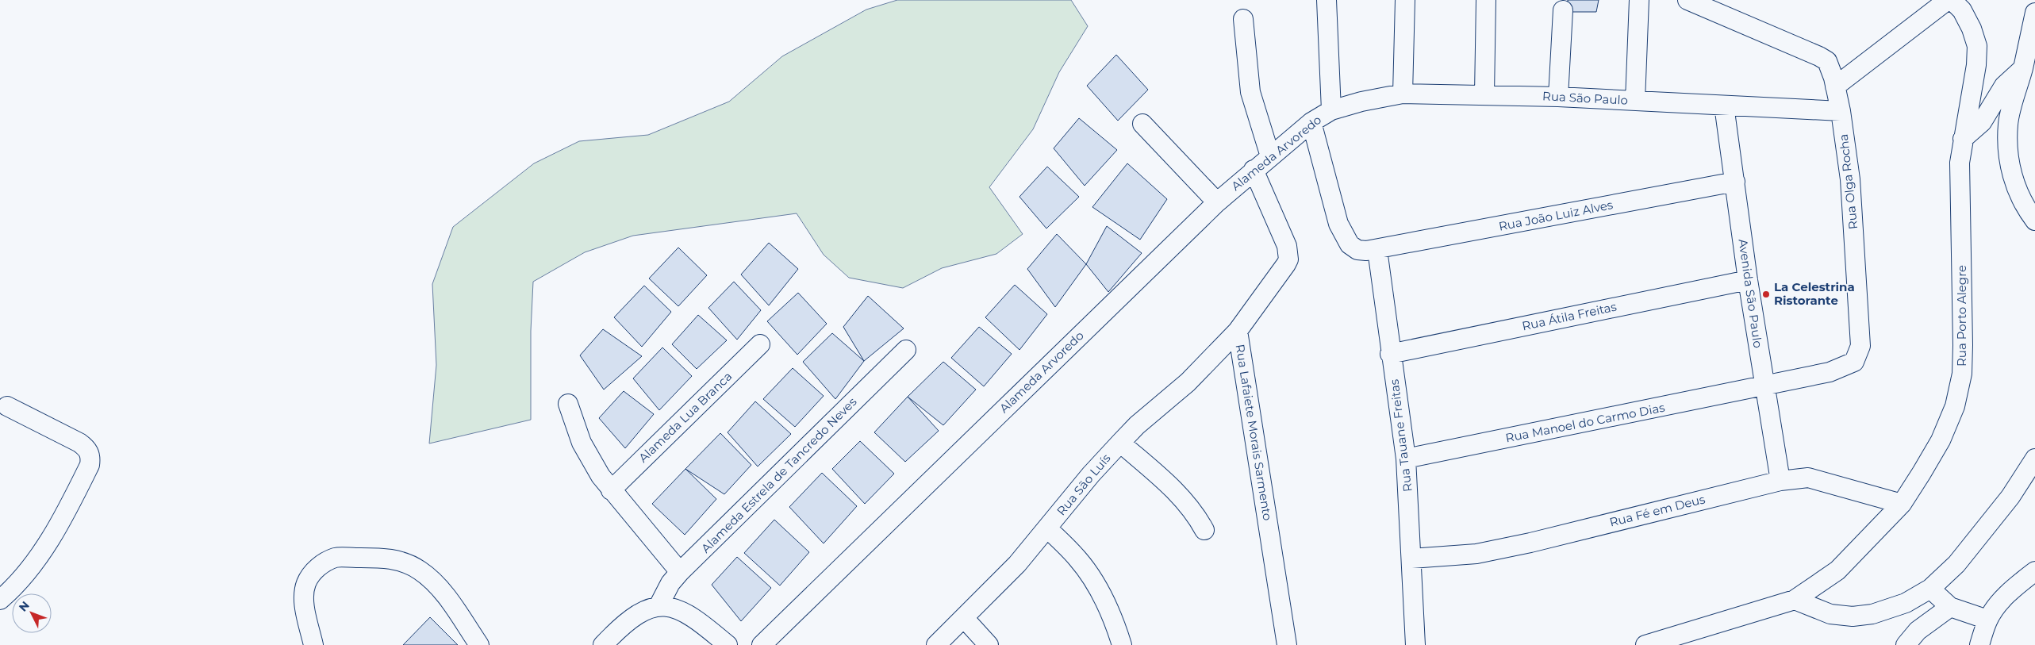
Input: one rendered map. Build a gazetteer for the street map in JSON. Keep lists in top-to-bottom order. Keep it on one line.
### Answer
{"streets":{"street":["Rua São Paulo","Alameda Arvoredo","Rua Olga Rocha","Rua João Luiz Alves","Avenida São Paulo","Rua Porto Alegre","Rua Átila Freitas","Alameda Lua Branca","Rua Manoel do Carmo Dias","Rua Lafaiete Morais Sarmento","Rua Tauane Freitas","Alameda Estrela de Tancredo Neves","Rua São Luís","Rua Fé em Deus"]},"crossings":[["Rua São Paulo","Alameda Arvoredo"],["Rua São Paulo","Rua Olga Rocha"],["Rua São Paulo","Avenida São Paulo"],["Alameda Arvoredo","Rua João Luiz Alves"],["Alameda Arvoredo","Rua Lafaiete Morais Sarmento"],["Rua Olga Rocha","Avenida São Paulo"],["Rua Olga Rocha","Rua Manoel do Carmo Dias"],["Rua João Luiz Alves","Avenida São Paulo"],["Rua João Luiz Alves","Rua Tauane Freitas"],["Avenida São Paulo","Rua Átila Freitas"],["Avenida São Paulo","Rua Manoel do Carmo Dias"],["Avenida São Paulo","Rua Fé em Deus"],["Rua Porto Alegre","Rua Fé em Deus"],["Rua Átila Freitas","Rua Tauane Freitas"],["Rua Manoel do Carmo Dias","Rua Tauane Freitas"],["Rua Lafaiete Morais Sarmento","Rua São Luís"],["Rua Tauane Freitas","Rua Fé em Deus"]],"places":["La Celestrina Ristorante"],"north":"top left"}
